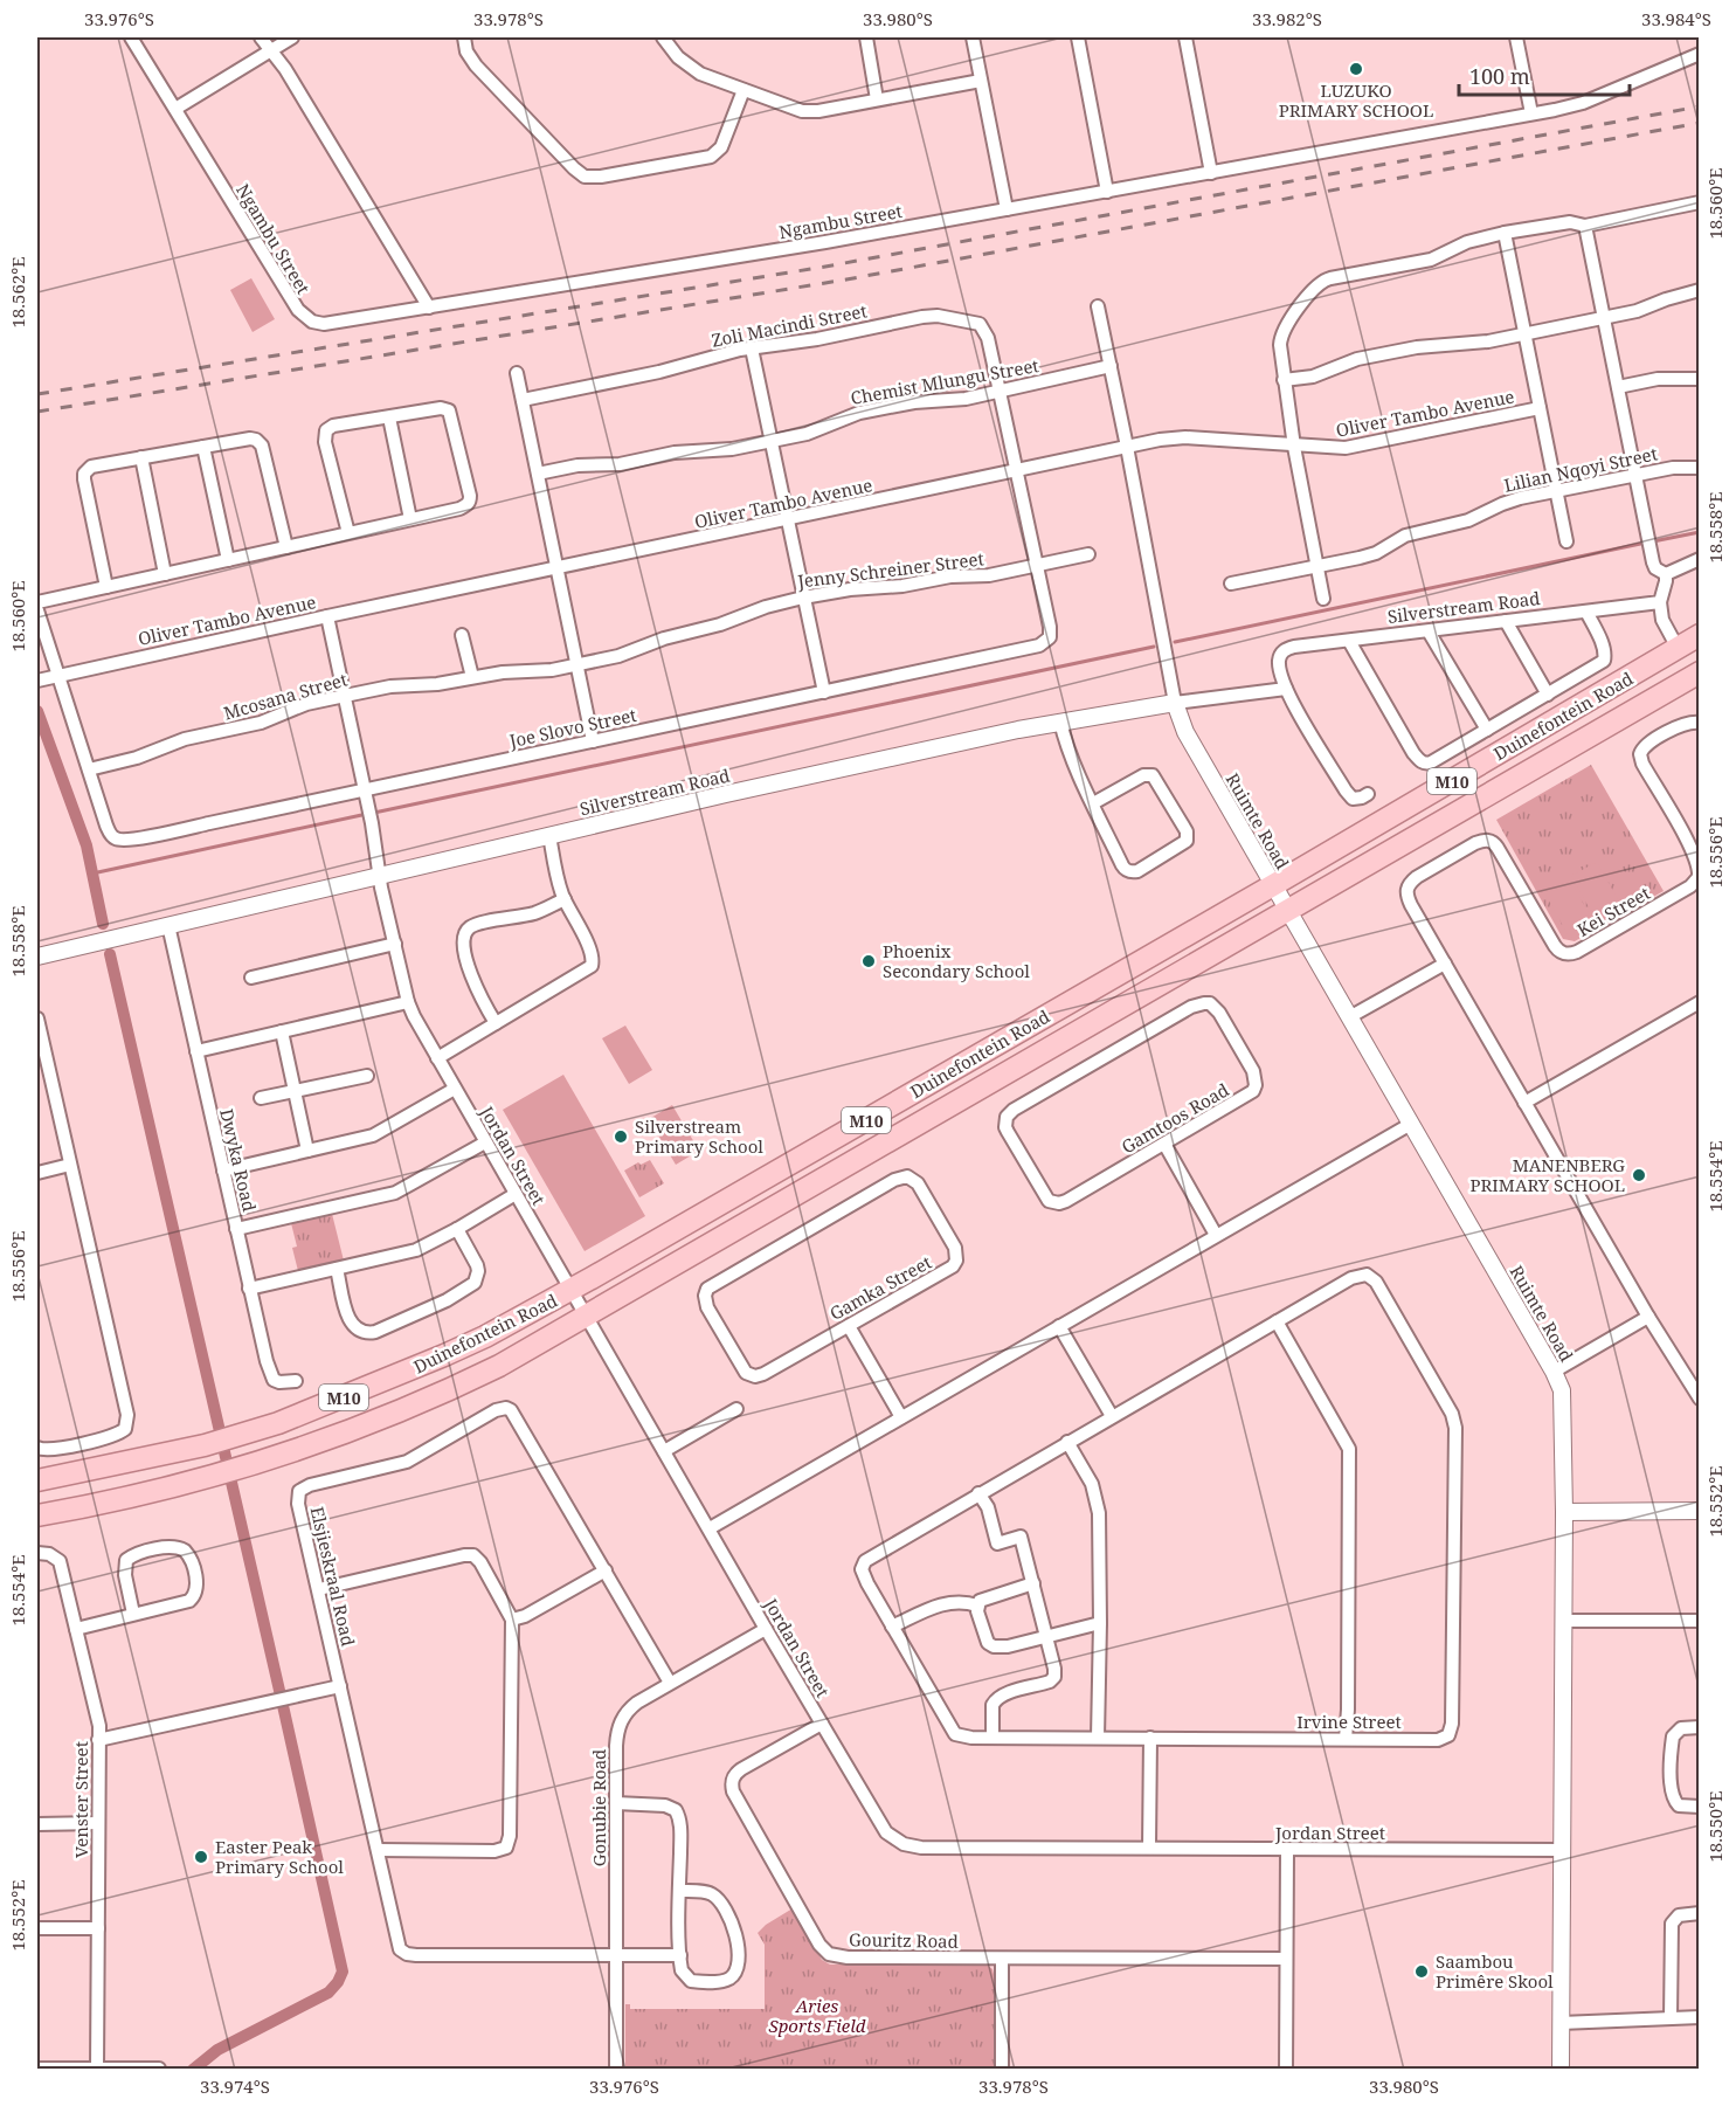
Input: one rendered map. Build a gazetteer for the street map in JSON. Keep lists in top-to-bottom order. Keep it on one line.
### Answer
{"streets":{"main road":["Duinefontein Road","M10"],"street":["Ngambu Street","Zoli Macindi Street","Chemist Mlungu Street","Oliver Tambo Avenue","Lilian Nqoyi Street","Jenny Schreiner Street","Silverstream Road","Mcosana Street","Joe Slovo Street","Ruimte Road","Kei Street","Gamtoos Road","Jordan Street","Dwyka Road","Gamka Street","Elsjieskraal Road","Irvine Street","Venster Street","Gonubie Road","Gouritz Road"]},"crossings":[["Zoli Macindi Street","Chemist Mlungu Street"],["Oliver Tambo Avenue","Jordan Street"],["Jenny Schreiner Street","Mcosana Street"],["Jenny Schreiner Street","Joe Slovo Street"],["Silverstream Road","Ruimte Road"],["Silverstream Road","Jordan Street"],["Silverstream Road","Dwyka Road"],["Mcosana Street","Joe Slovo Street"],["Mcosana Street","Jordan Street"],["Duinefontein Road","Ruimte Road"],["Duinefontein Road","Jordan Street"],["Joe Slovo Street","Jordan Street"],["Ruimte Road","Jordan Street"],["Jordan Street","Gonubie Road"],["Jordan Street","Gouritz Road"],["Elsjieskraal Road","Gonubie Road"]],"parks":["Aries Sports Field"],"places":["LUZUKO PRIMARY SCHOOL","Phoenix Secondary School","Silverstream Primary School","MANENBERG PRIMARY SCHOOL","Easter Peak Primary School","Saambou Primêre Skool"],"scale_bar":"100 m","coordinates":["33.976°S","33.978°S","33.980°S","33.982°S","33.984°S","18.560°E","18.562°E","18.558°E","18.556°E","18.554°E","18.552°E","18.550°E","33.974°S"]}
